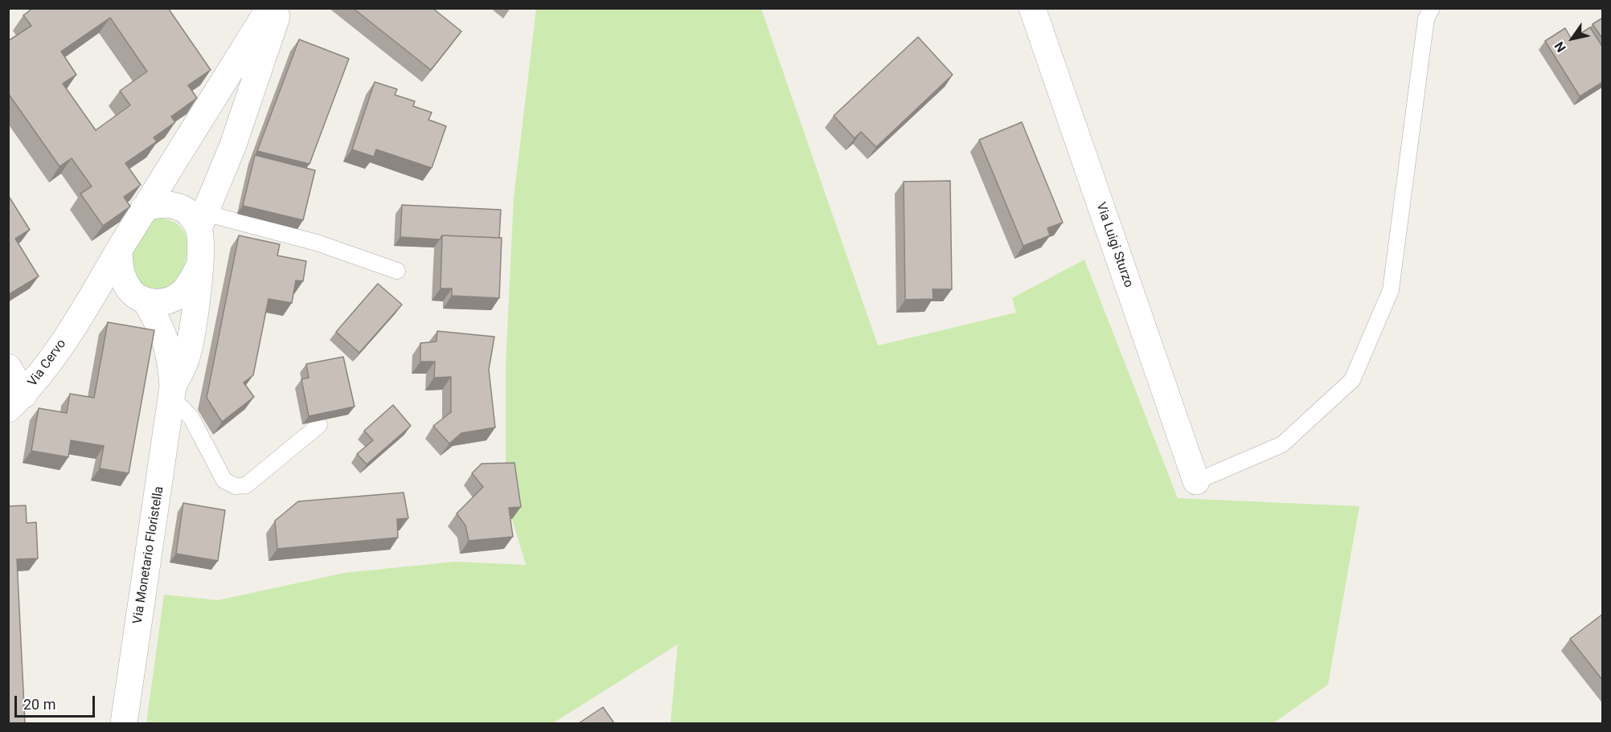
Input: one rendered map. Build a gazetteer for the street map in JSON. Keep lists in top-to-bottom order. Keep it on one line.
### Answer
{"streets":{"street":["Via Luigi Sturzo","Via Cervo","Via Monetario Floristella"]},"scale_bar":"20 m","north":"bottom left"}
